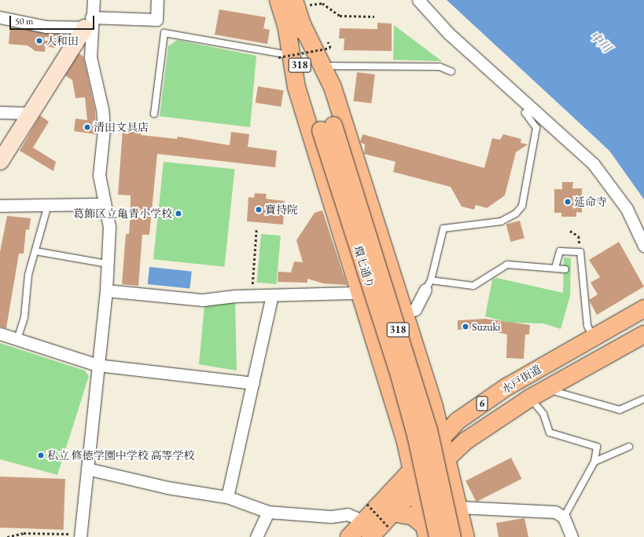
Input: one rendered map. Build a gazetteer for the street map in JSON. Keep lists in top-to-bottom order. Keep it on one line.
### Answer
{"streets":{"main road":["318","環七通り","水戸街道","6"]},"water":["中川"],"places":["大和田","清田文具店","延命寺","寶持院","葛飾区立亀青小学校","Suzuki","私立 修徳学園中学校 高等学校"],"scale_bar":"50 m"}
